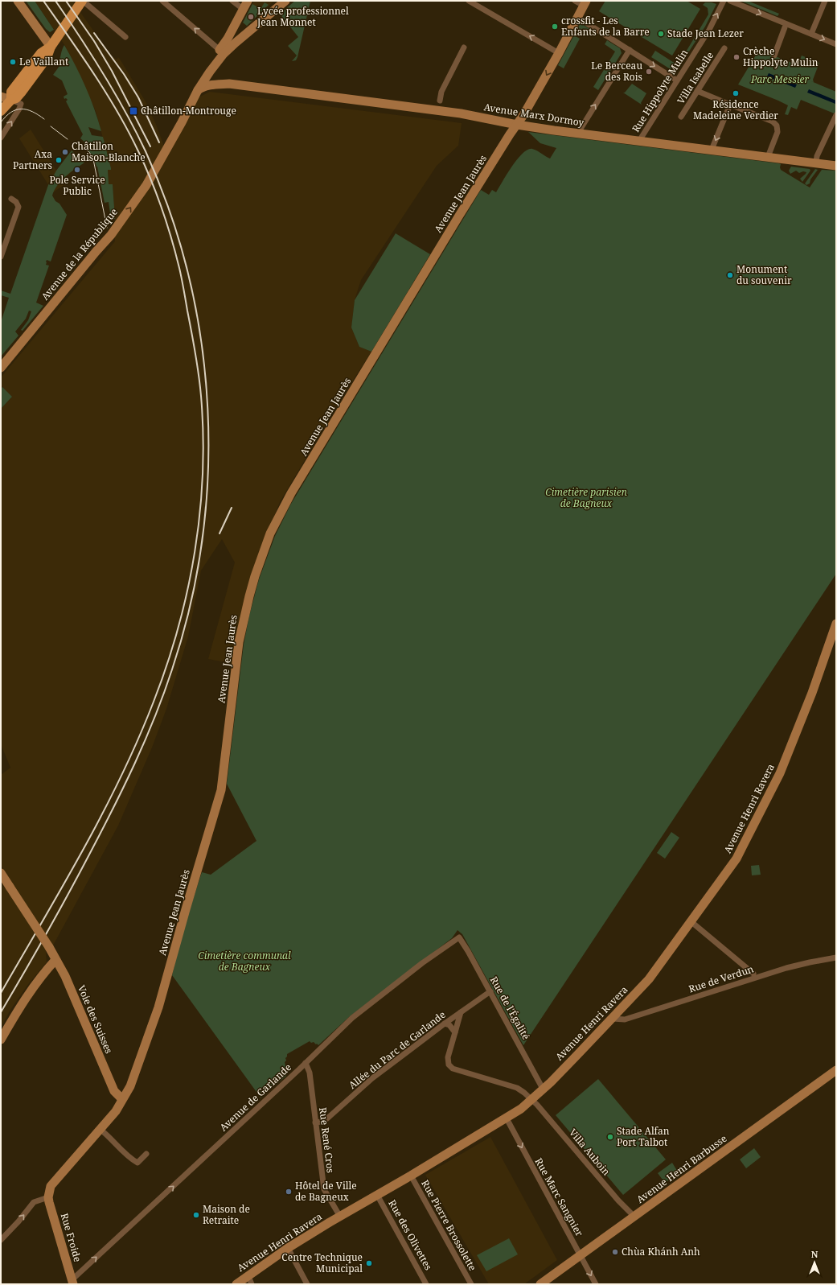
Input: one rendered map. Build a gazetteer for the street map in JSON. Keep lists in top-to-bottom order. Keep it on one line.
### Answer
{"streets":{"street":["Villa Isabelle","Rue Hippolyte Mulin","Avenue Marx Dormoy","Avenue Jean Jaurès","Avenue de la République","Avenue Henri Ravera","Rue de Verdun","Rue de l'Égalité","Voie des Suisses","Allée du Parc de Garlande","Avenue de Garlande","Rue René Cros","Villa Auboin","Avenue Henri Barbusse","Rue Marc Sangnier","Rue Pierre Brossolette","Rue des Olivettes","Rue Froide"]},"crossings":[["Rue Hippolyte Mulin","Avenue Marx Dormoy"],["Avenue Marx Dormoy","Avenue Jean Jaurès"],["Avenue Marx Dormoy","Avenue de la République"],["Avenue Jean Jaurès","Voie des Suisses"],["Avenue Jean Jaurès","Rue Froide"],["Avenue Henri Ravera","Rue de Verdun"],["Avenue Henri Ravera","Rue de l'Égalité"],["Avenue Henri Ravera","Rue René Cros"],["Avenue Henri Ravera","Villa Auboin"],["Avenue Henri Ravera","Rue Marc Sangnier"],["Avenue Henri Ravera","Rue Pierre Brossolette"],["Avenue Henri Ravera","Rue des Olivettes"],["Rue de l'Égalité","Allée du Parc de Garlande"],["Rue de l'Égalité","Avenue de Garlande"],["Allée du Parc de Garlande","Rue René Cros"],["Allée du Parc de Garlande","Villa Auboin"],["Avenue de Garlande","Rue René Cros"],["Avenue de Garlande","Rue Froide"],["Villa Auboin","Avenue Henri Barbusse"],["Avenue Henri Barbusse","Rue Marc Sangnier"]],"one_way":["Rue Hippolyte Mulin","Avenue de la République","Avenue de Garlande","Rue Marc Sangnier"],"parks":["Parc Messier","Cimetière parisien de Bagneux","Cimetière communal de Bagneux"],"places":{"other":["Lycée professionnel Jean Monnet","crossfit - Les Enfants de la Barre","Stade Jean Lezer","Crèche Hippolyte Mulin","Le Vaillant","Le Berceau des Rois","Résidence Madeleine Verdier","Châtillon Maison-Blanche","Axa Partners","Pole Service Public","Monument du souvenir","Stade Alfan Port Talbot","Hôtel de Ville de Bagneux","Maison de Retraite","Chùa Khánh Anh","Centre Technique Municipal"],"transit":["Châtillon-Montrouge"]},"north":"top"}
